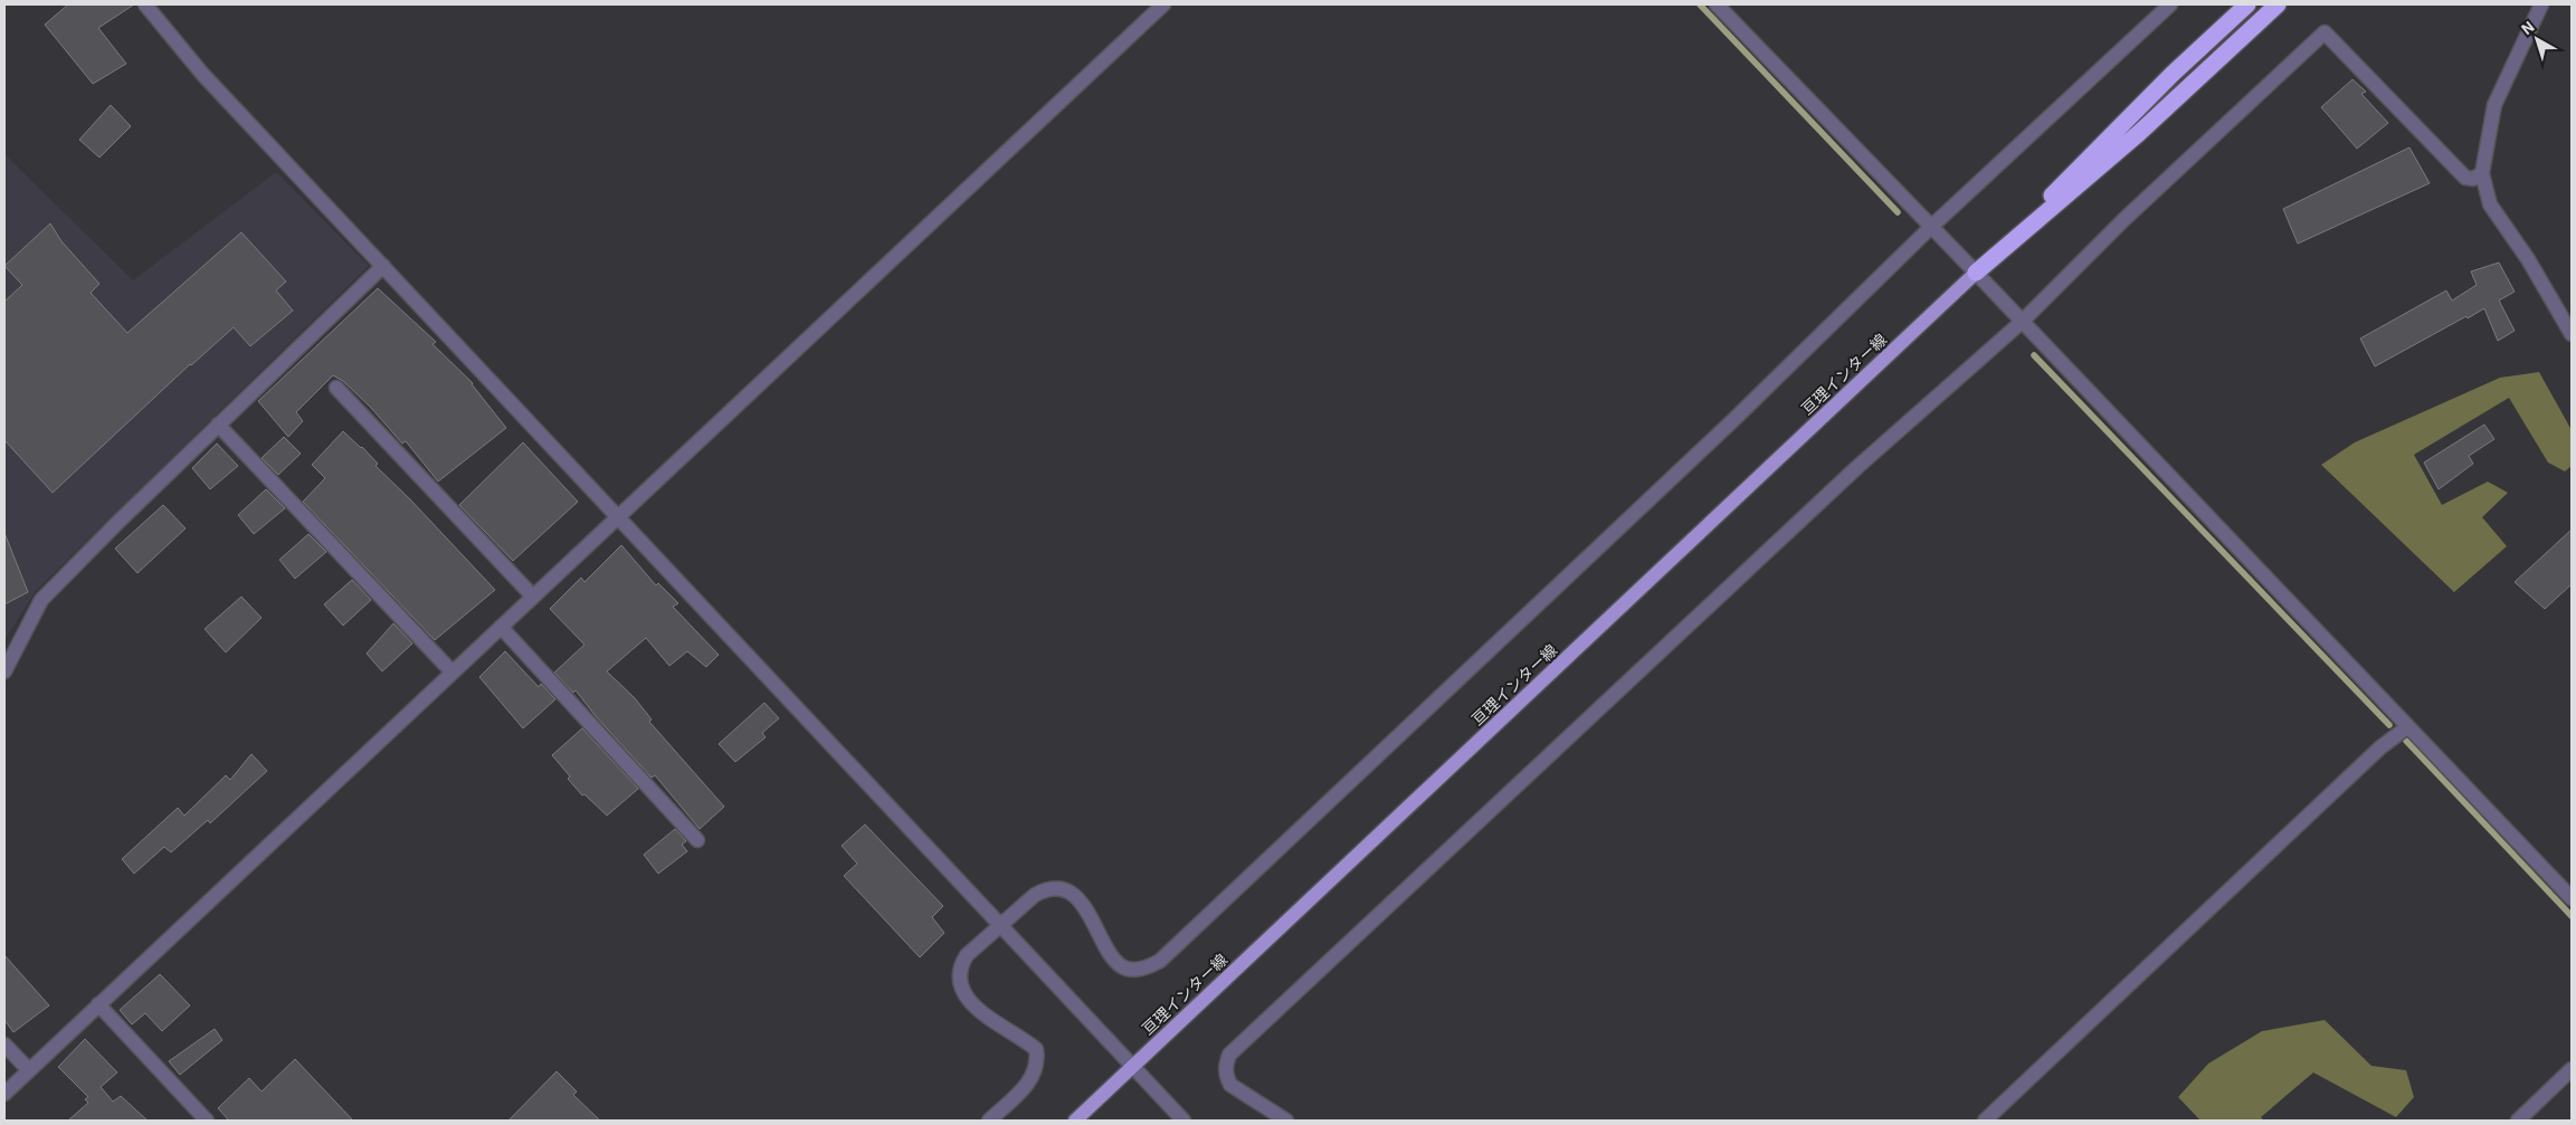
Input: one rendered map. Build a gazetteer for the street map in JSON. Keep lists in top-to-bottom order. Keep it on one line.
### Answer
{"streets":{"main road":["亘理インター線"]},"north":"top left"}
